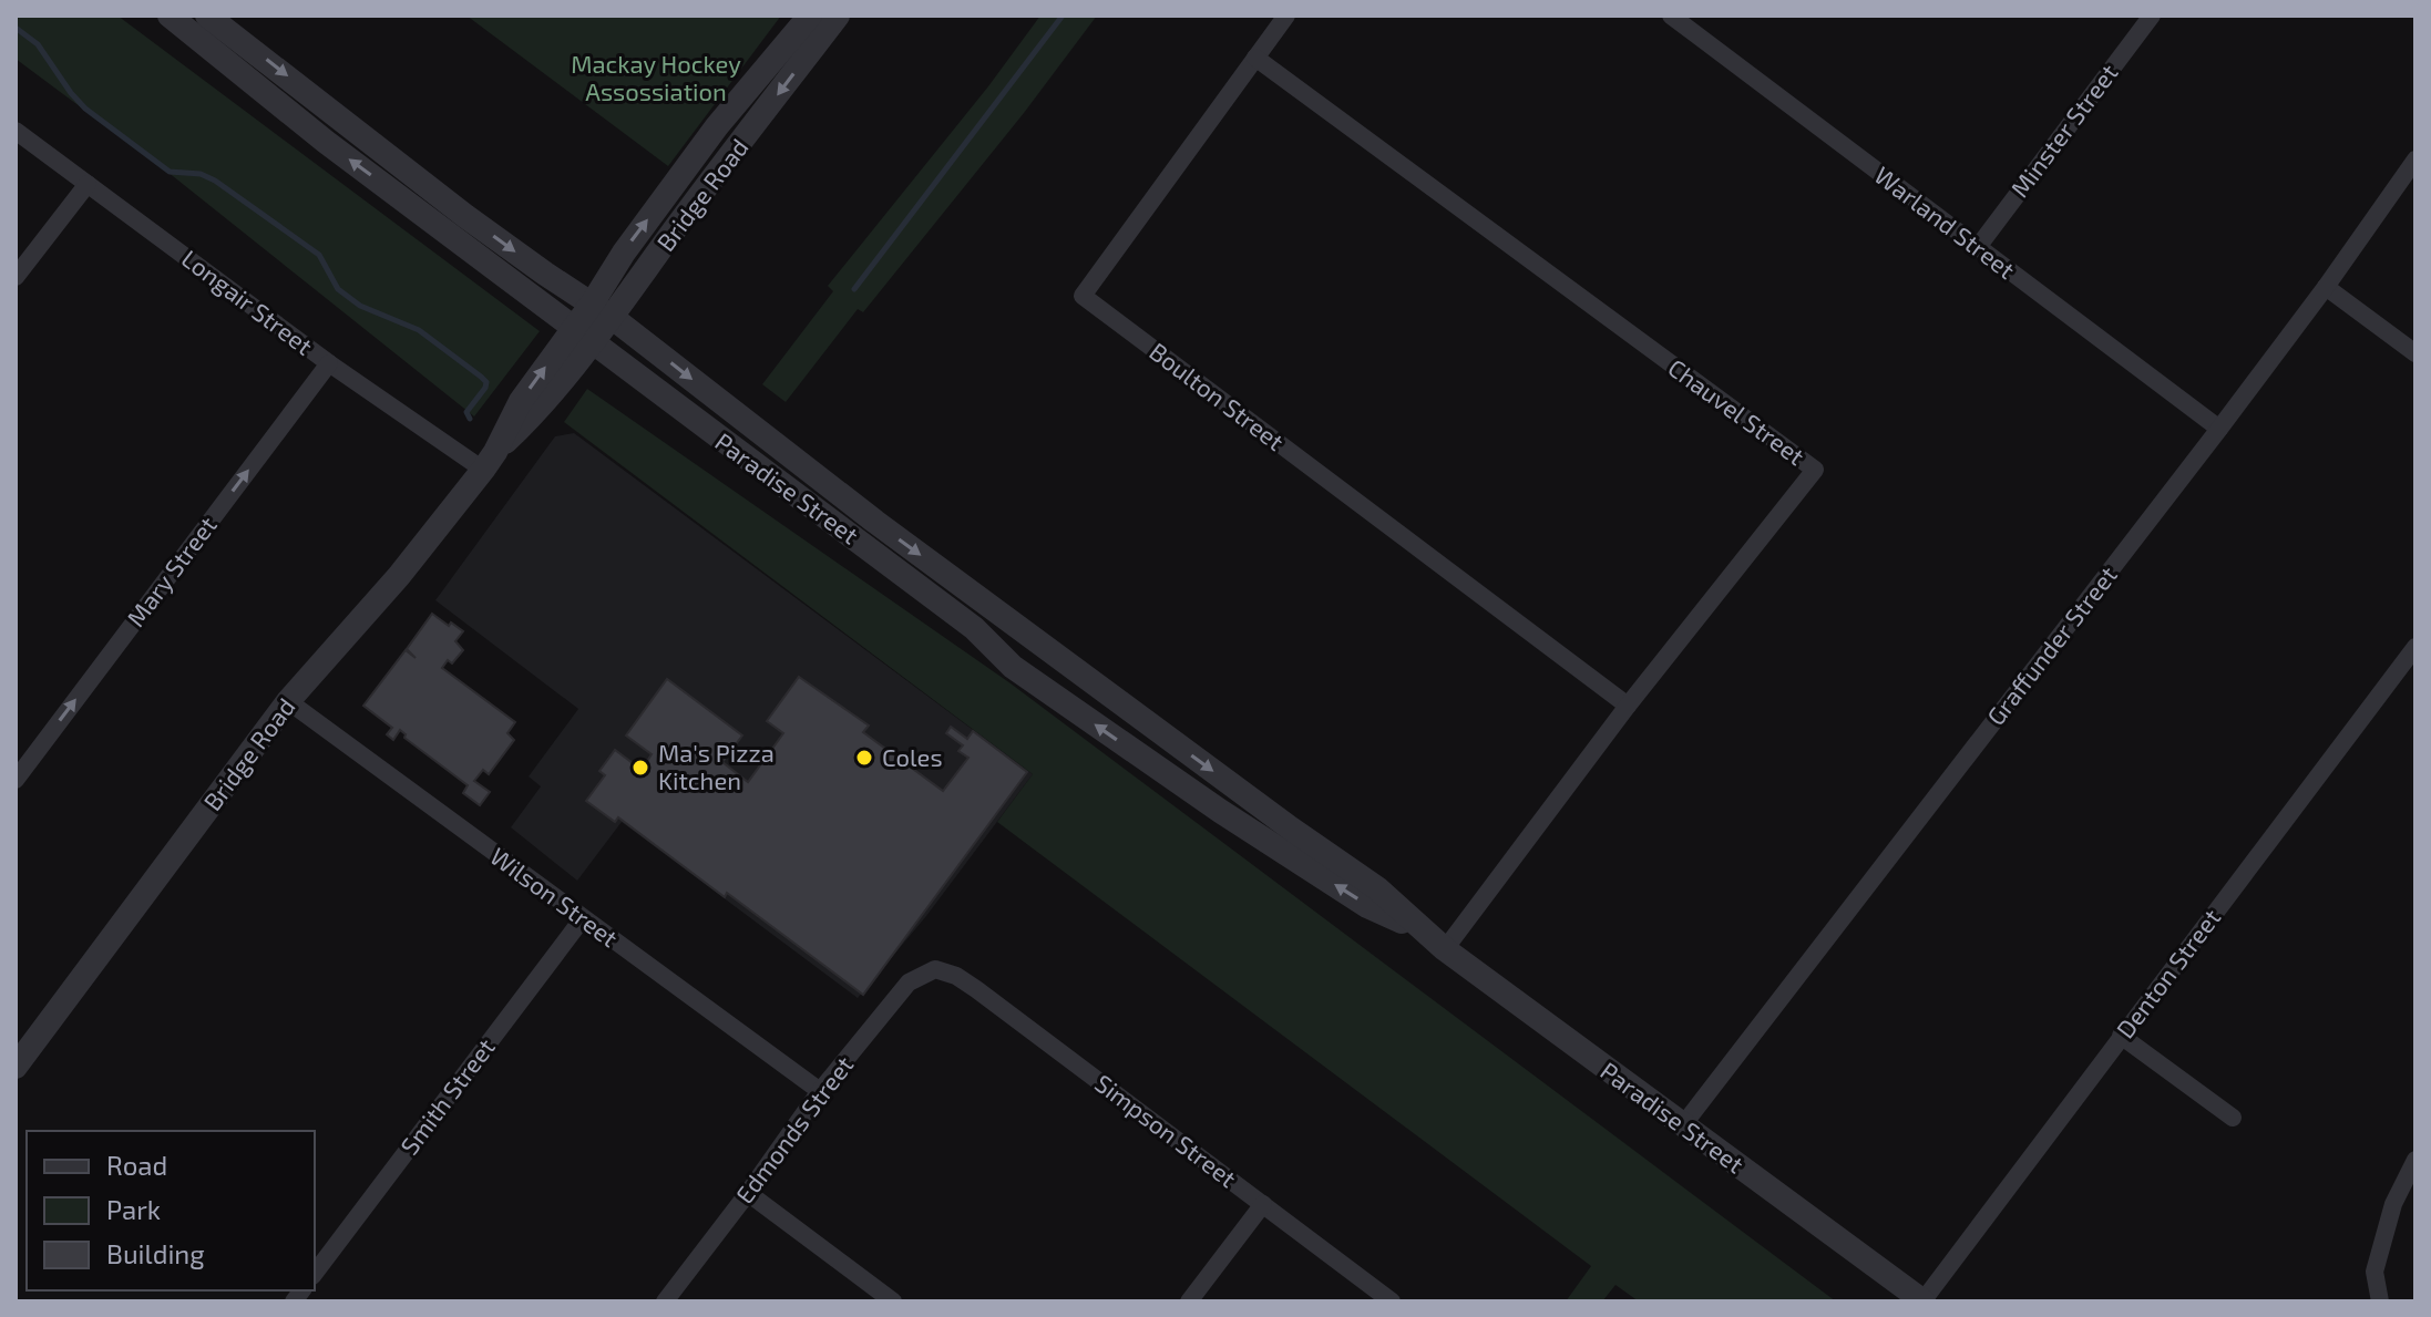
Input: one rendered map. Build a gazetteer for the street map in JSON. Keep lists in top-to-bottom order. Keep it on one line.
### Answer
{"streets":{"street":["Minster Street","Bridge Road","Warland Street","Longair Street","Boulton Street","Chauvel Street","Paradise Street","Mary Street","Graffunder Street","Wilson Street","Denton Street","Smith Street","Edmonds Street","Simpson Street"]},"crossings":[["Minster Street","Warland Street"],["Bridge Road","Longair Street"],["Bridge Road","Paradise Street"],["Bridge Road","Wilson Street"],["Warland Street","Graffunder Street"],["Longair Street","Mary Street"],["Boulton Street","Chauvel Street"],["Chauvel Street","Paradise Street"],["Paradise Street","Graffunder Street"],["Paradise Street","Denton Street"],["Wilson Street","Smith Street"],["Wilson Street","Edmonds Street"],["Edmonds Street","Simpson Street"]],"one_way":["Mary Street"],"parks":["Mackay Hockey Assossiation"],"places":["Coles","Ma's Pizza Kitchen"],"legend":["Road","Park","Building"]}
